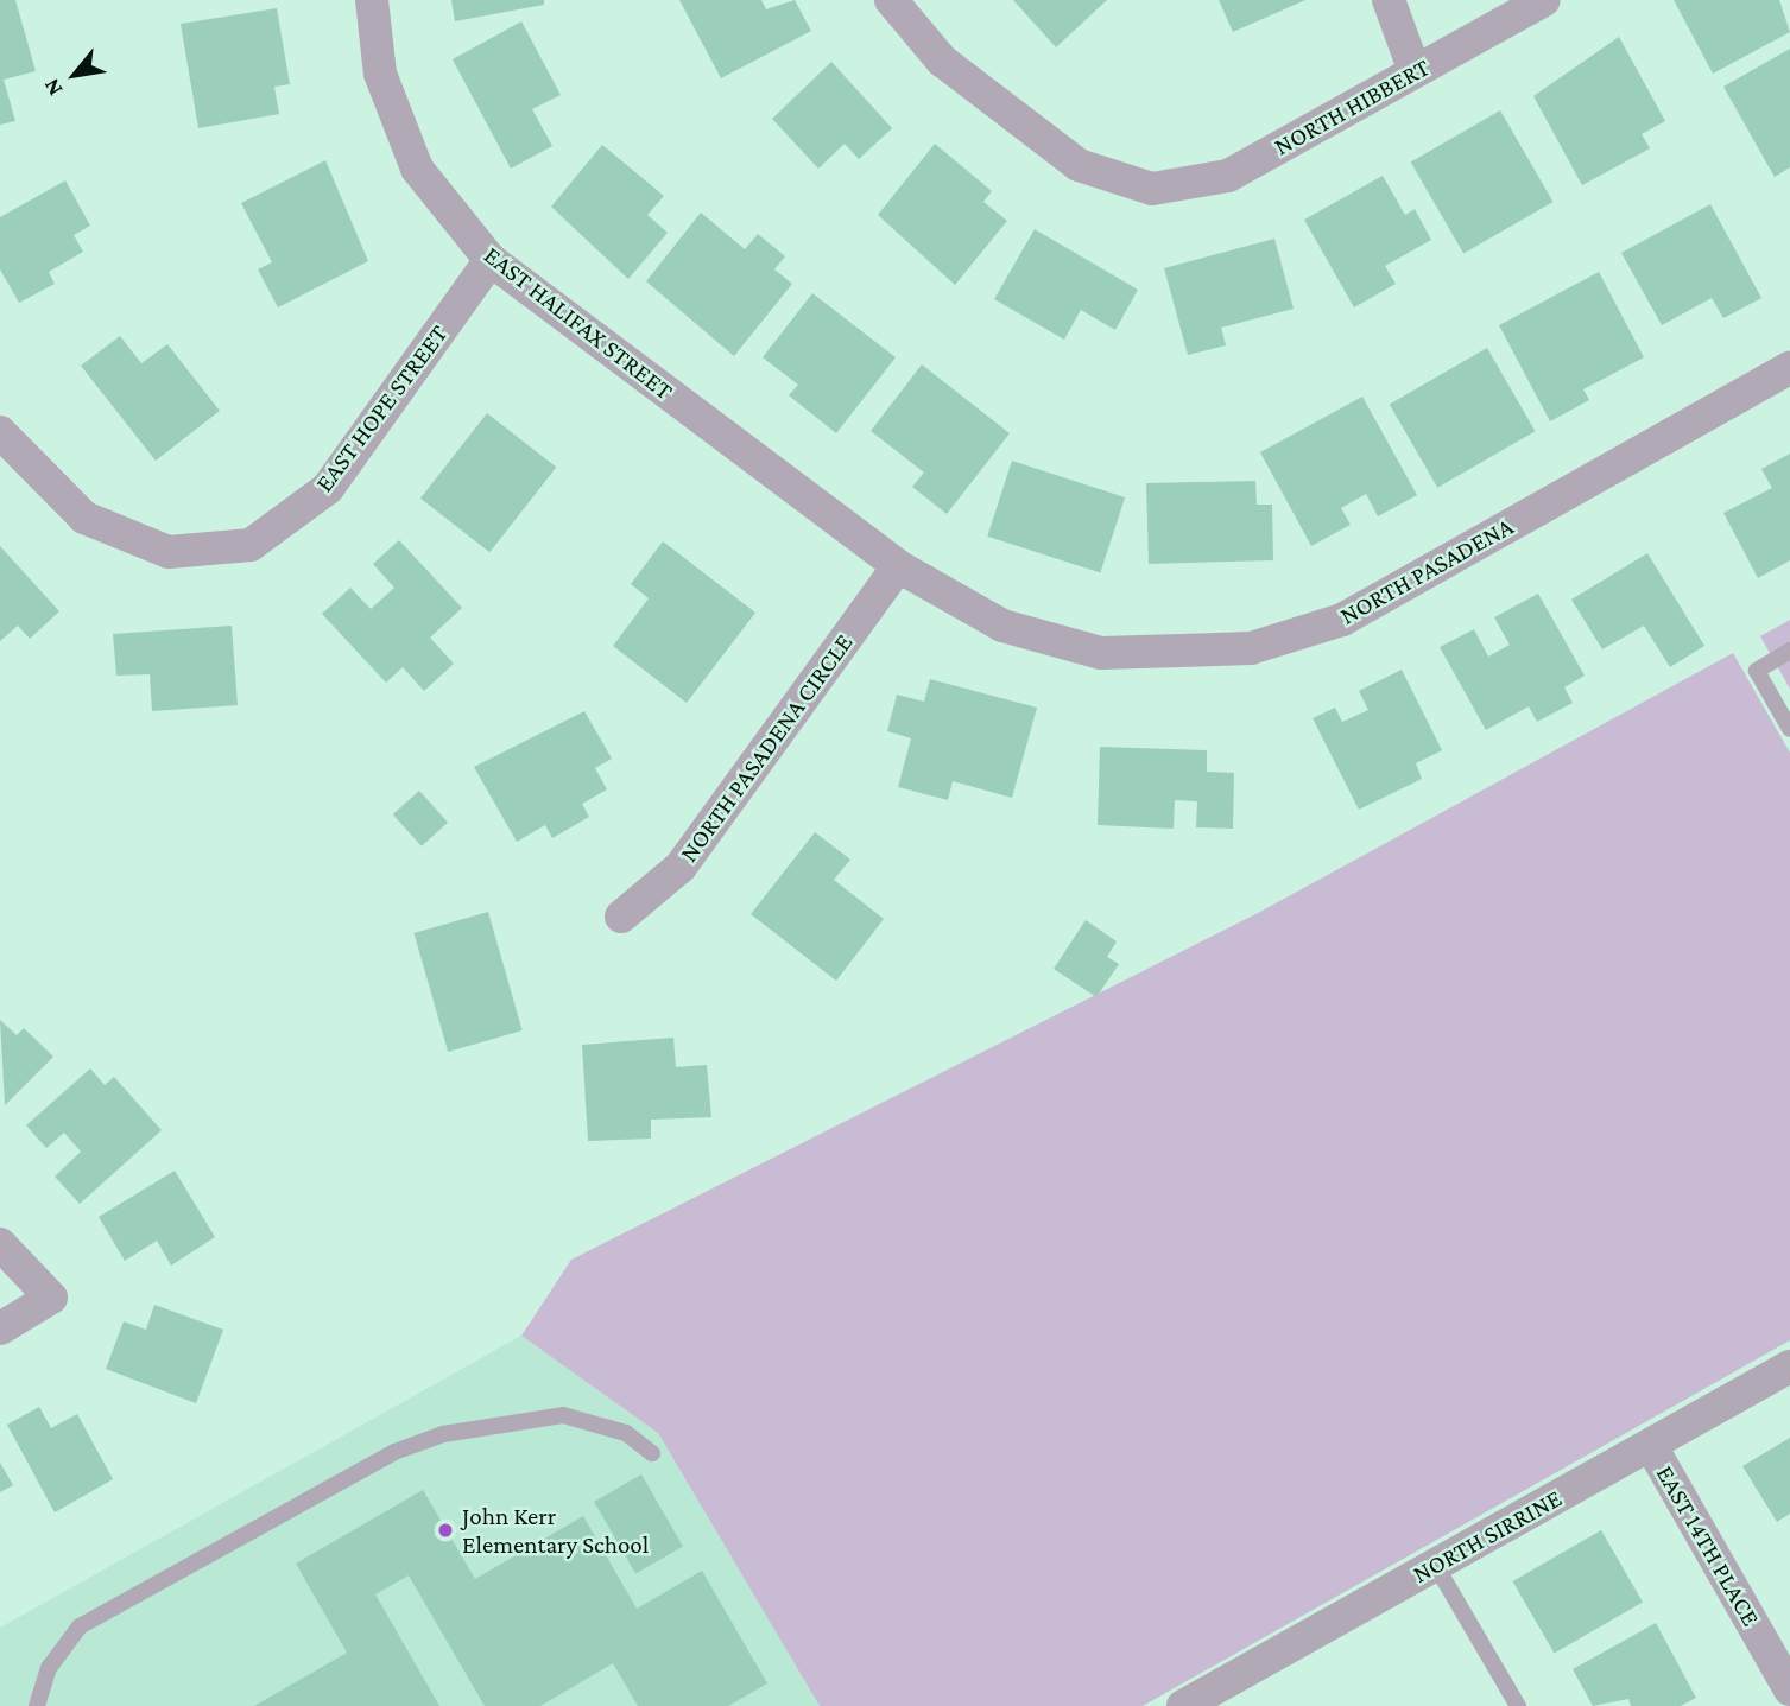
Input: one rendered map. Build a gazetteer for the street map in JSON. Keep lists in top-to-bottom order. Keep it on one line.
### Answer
{"streets":{"street":["NORTH HIBBERT","EAST HALIFAX STREET","EAST HOPE STREET","NORTH PASADENA","NORTH PASADENA CIRCLE","NORTH SIRRINE","EAST 14TH PLACE"]},"crossings":[["EAST HALIFAX STREET","EAST HOPE STREET"],["EAST HALIFAX STREET","NORTH PASADENA"],["EAST HALIFAX STREET","NORTH PASADENA CIRCLE"],["NORTH PASADENA","NORTH PASADENA CIRCLE"],["NORTH SIRRINE","EAST 14TH PLACE"]],"places":["John Kerr Elementary School"],"north":"bottom left"}
